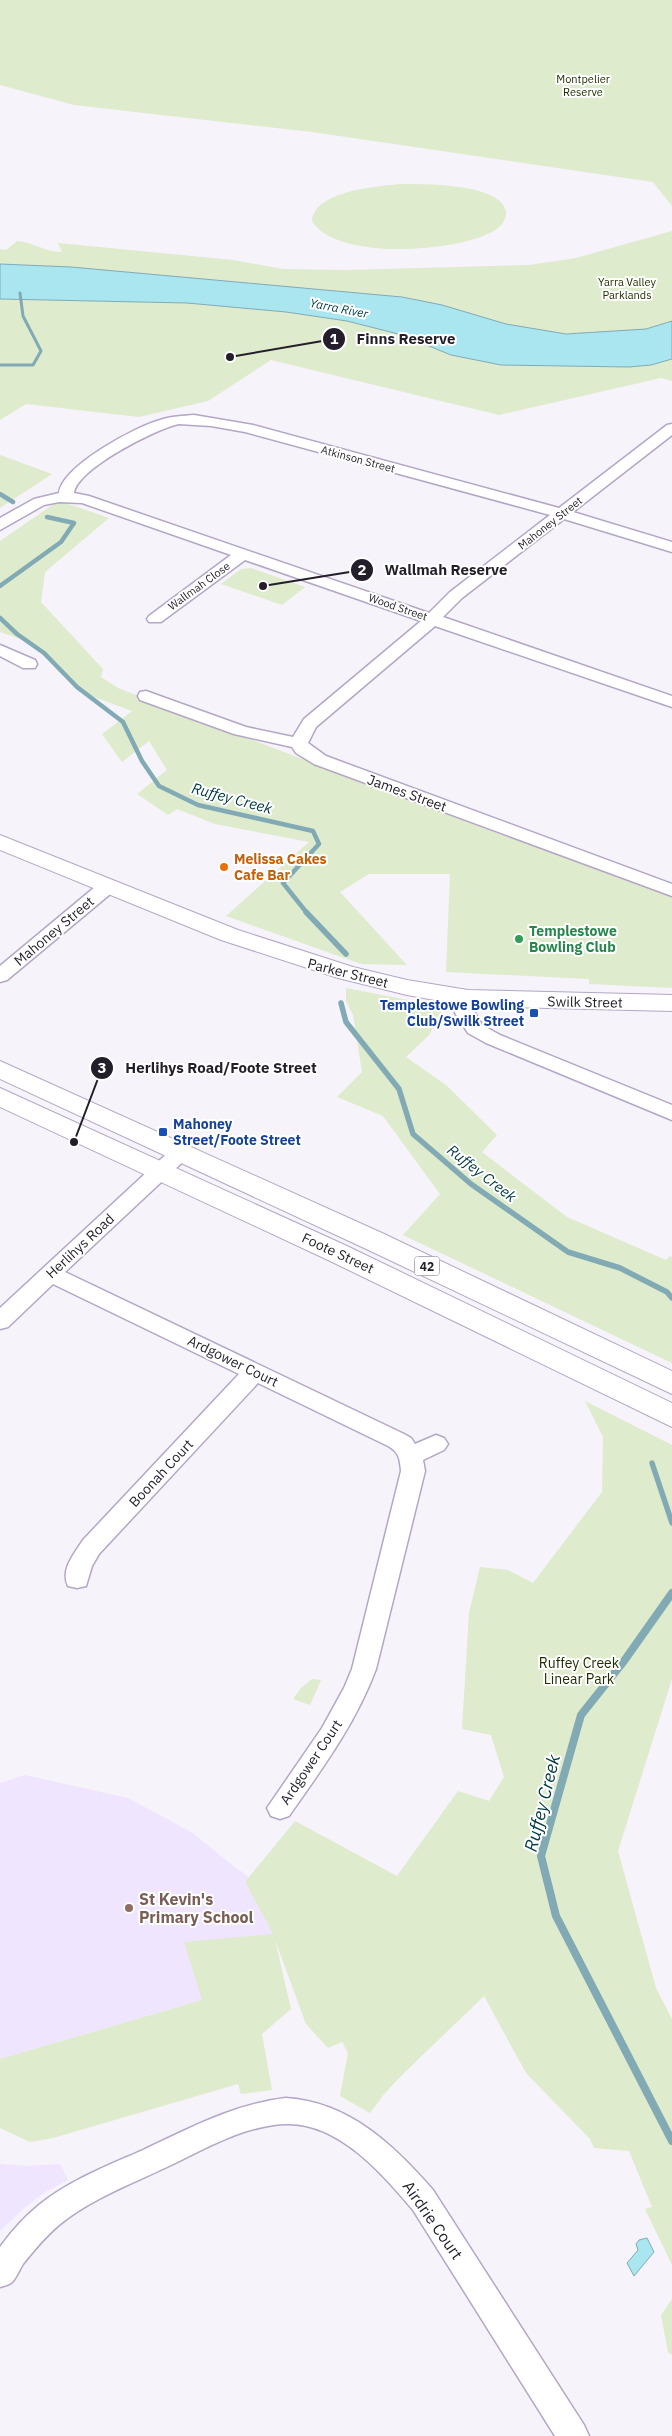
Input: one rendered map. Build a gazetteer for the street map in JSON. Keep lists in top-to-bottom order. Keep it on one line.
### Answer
{"streets":{"main road":["Parker Street","Swilk Street","Foote Street","42"],"street":["Atkinson Street","Mahoney Street","Wallmah Close","Wood Street","James Street","Herlihys Road","Ardgower Court","Boonah Court","Airdrie Court"]},"crossings":[["Atkinson Street","Mahoney Street"],["Atkinson Street","Wood Street"],["Mahoney Street","Wood Street"],["Mahoney Street","James Street"],["Mahoney Street","Parker Street"],["Wallmah Close","Wood Street"],["Parker Street","Swilk Street"],["Herlihys Road","Foote Street"],["Herlihys Road","Ardgower Court"],["Ardgower Court","Boonah Court"]],"water":["Yarra River","Ruffey Creek"],"parks":["Montpelier Reserve","Yarra Valley Parklands","Ruffey Creek Linear Park"],"places":{"other":["Finns Reserve","Wallmah Reserve","Melissa Cakes Cafe Bar","Templestowe Bowling Club","Herlihys Road/Foote Street","St Kevin's Primary School"],"transit":["Templestowe Bowling Club/Swilk Street","Mahoney Street/Foote Street"]}}
